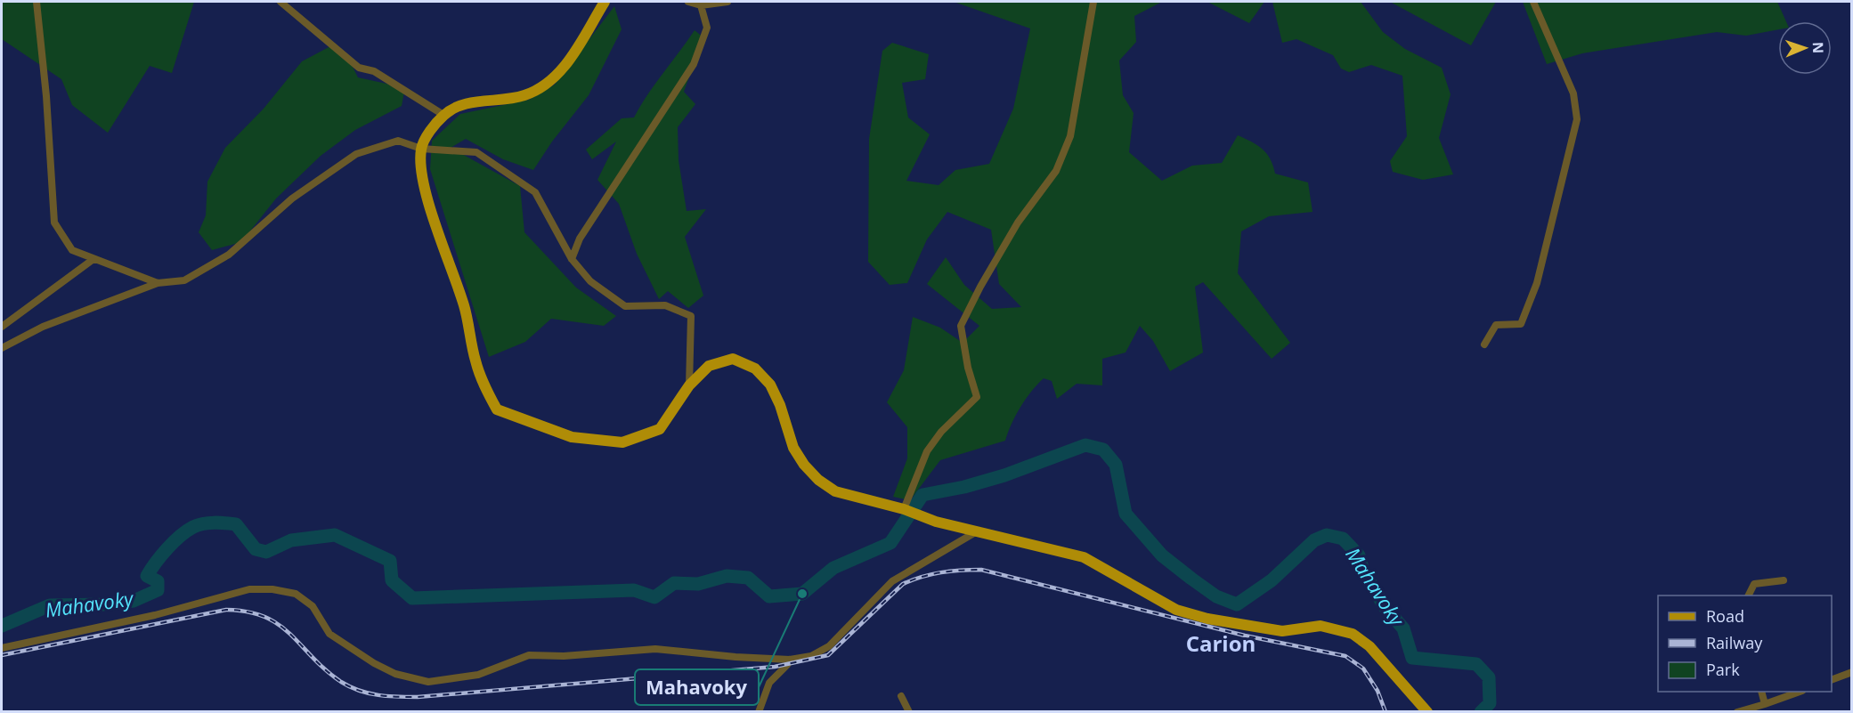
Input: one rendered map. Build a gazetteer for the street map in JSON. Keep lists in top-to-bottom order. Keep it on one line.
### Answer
{"districts":["Carion"],"water":["Mahavoky"],"places":["Mahavoky"],"legend":["Road","Railway","Park"],"north":"right"}
